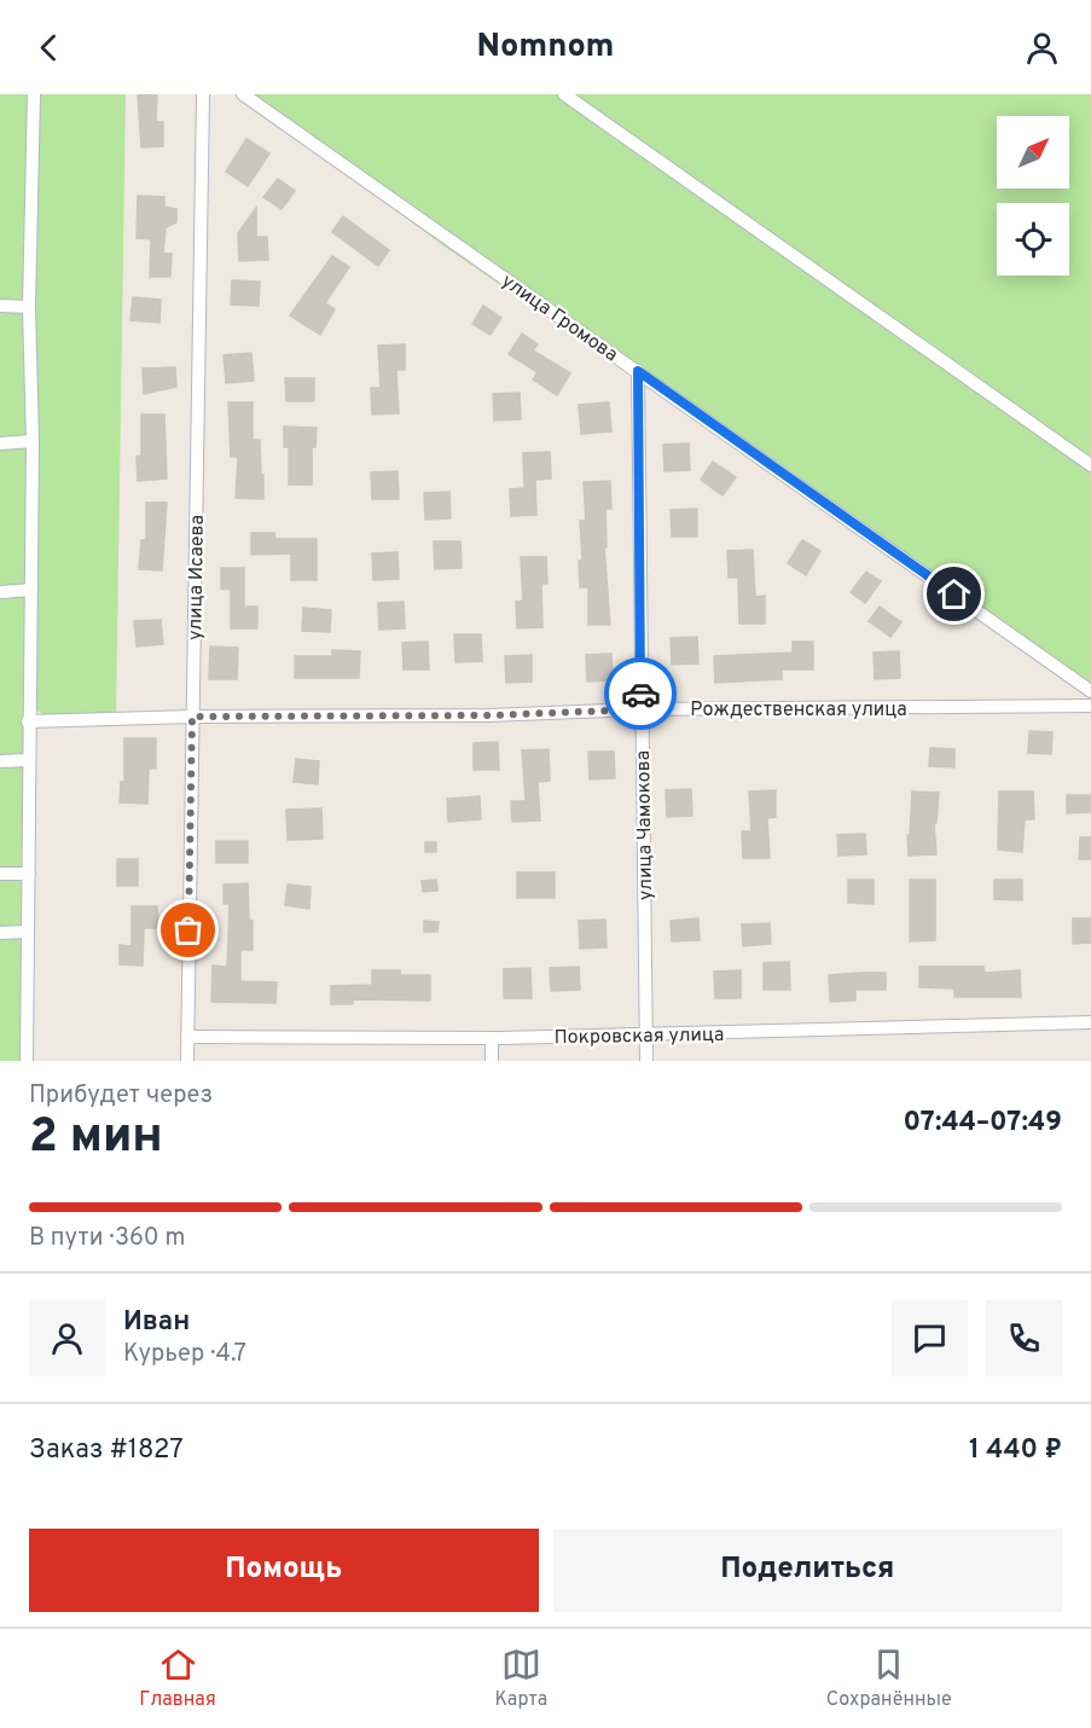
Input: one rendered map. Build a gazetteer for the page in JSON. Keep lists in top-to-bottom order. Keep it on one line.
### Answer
{"streets":{"street":["улица Громова","улица Исаева","Рождественская улица","улица Чамокова","Покровская улица"]},"crossings":[["улица Громова","улица Чамокова"],["улица Исаева","Рождественская улица"],["улица Исаева","Покровская улица"],["Рождественская улица","улица Чамокова"],["улица Чамокова","Покровская улица"]],"north":"top right","page":{"header":"Nomnom","heading":["2 мин","Прибудет через","07:44–07:49"],"panel":["Иван","Курьер · 4.7","Заказ #1827","1 440 ₽"],"bar":"В пути · 360 m","buttons":["Помощь","Поделиться"],"tabs":["Главная","Карта","Сохранённые"]}}
